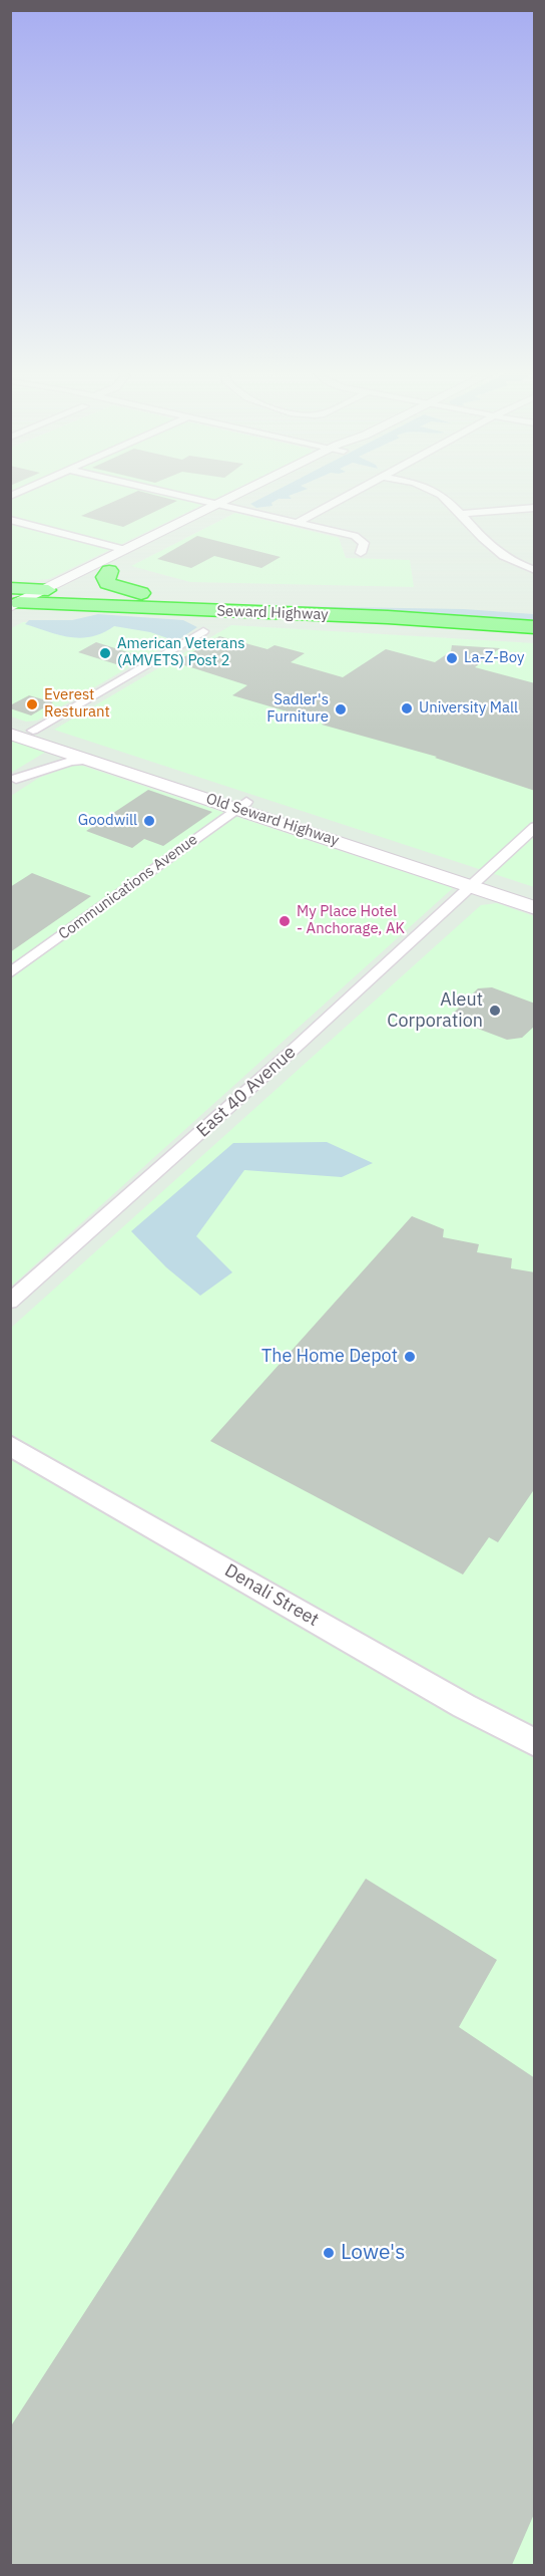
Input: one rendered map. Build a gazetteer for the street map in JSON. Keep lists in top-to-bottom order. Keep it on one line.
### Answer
{"streets":{"highway":["Seward Highway"],"main road":["Old Seward Highway"],"street":["Communications Avenue","East 40 Avenue","Denali Street"]},"crossings":[["Old Seward Highway","Communications Avenue"],["Old Seward Highway","East 40 Avenue"]],"places":["American Veterans (AMVETS) Post 2","La-Z-Boy","Everest Resturant","University Mall","Sadler's Furniture","Goodwill","My Place Hotel - Anchorage, AK","Aleut Corporation","The Home Depot","Lowe's"]}
